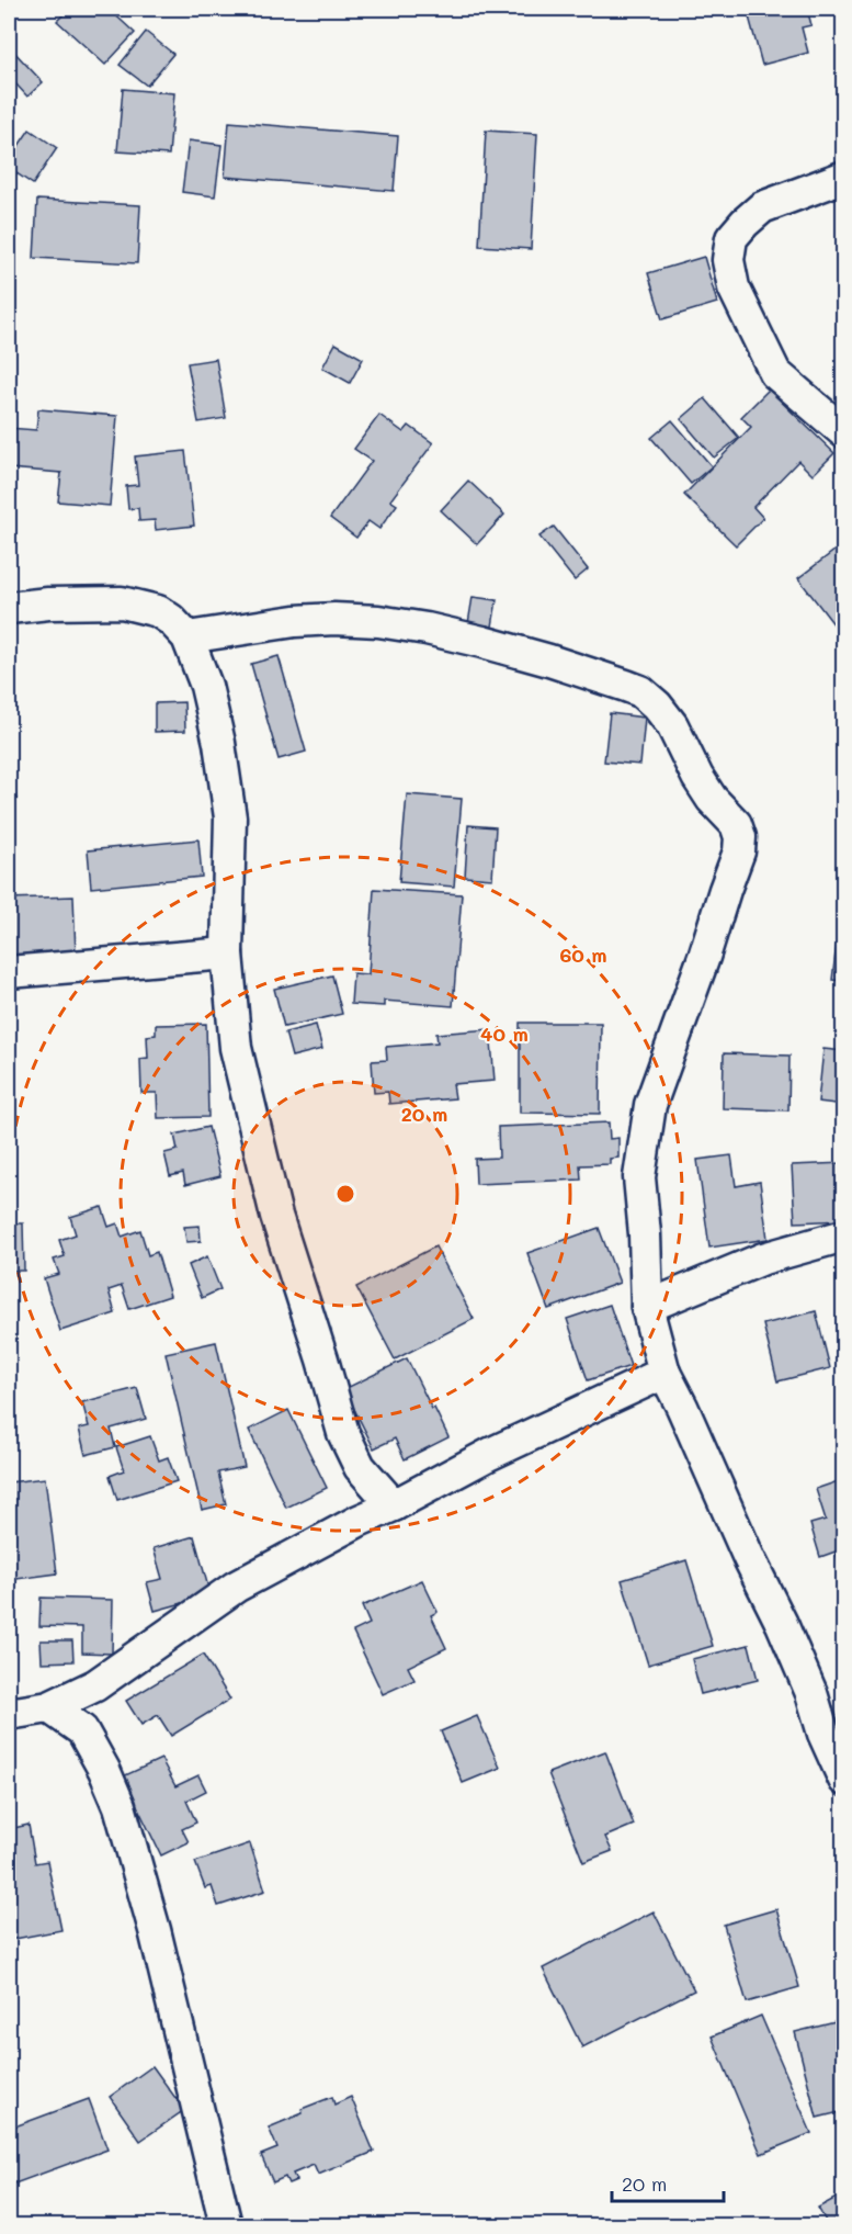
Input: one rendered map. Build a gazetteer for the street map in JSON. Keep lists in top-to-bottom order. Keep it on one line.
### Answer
{"scale_bar":"20 m","rings":["60 m","40 m","20 m"]}
